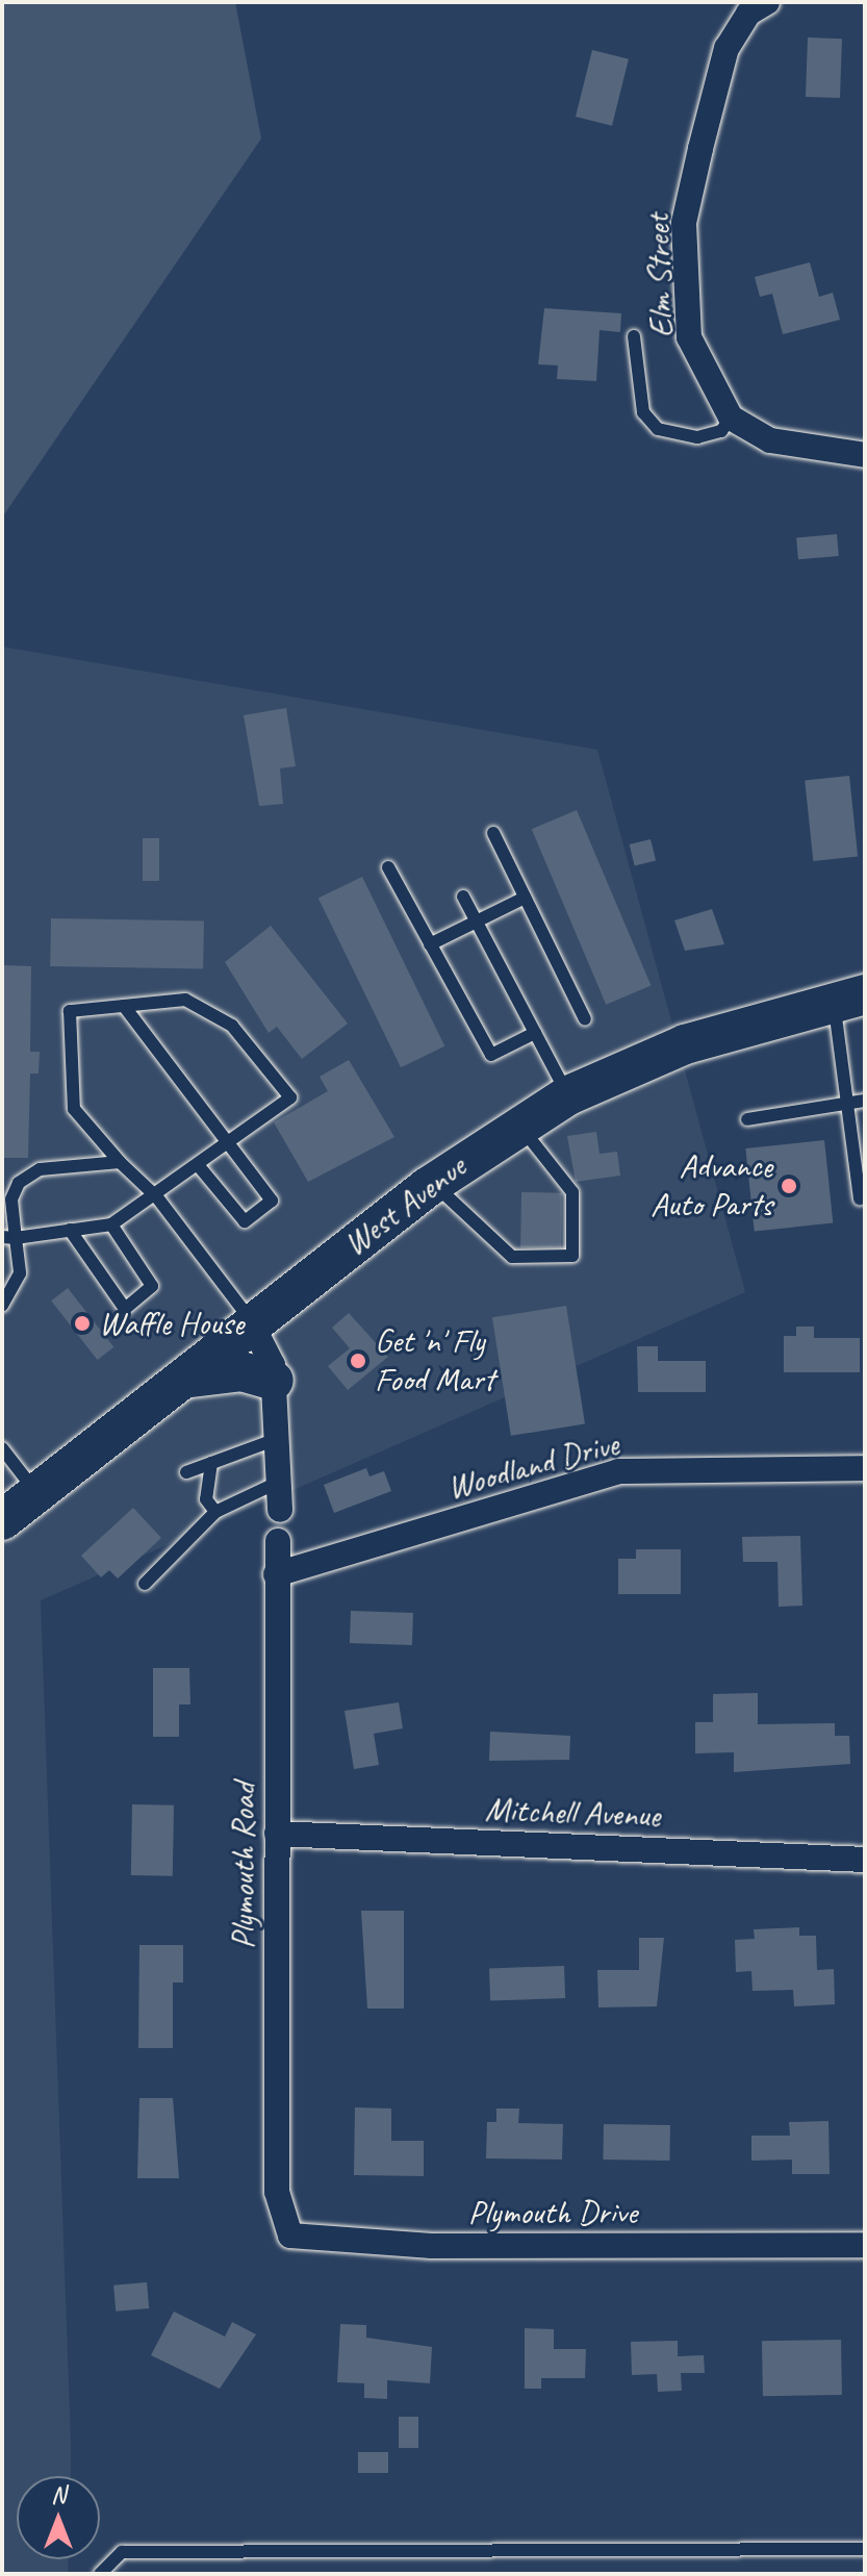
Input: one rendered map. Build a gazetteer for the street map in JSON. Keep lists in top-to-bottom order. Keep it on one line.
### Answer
{"streets":{"main road":["West Avenue"],"street":["Elm Street","Woodland Drive","Mitchell Avenue","Plymouth Road","Plymouth Drive"]},"crossings":[["Woodland Drive","Plymouth Road"],["Mitchell Avenue","Plymouth Road"],["Plymouth Road","Plymouth Drive"]],"places":["Advance Auto Parts","Waffle House","Get 'n' Fly Food Mart"],"north":"top"}
